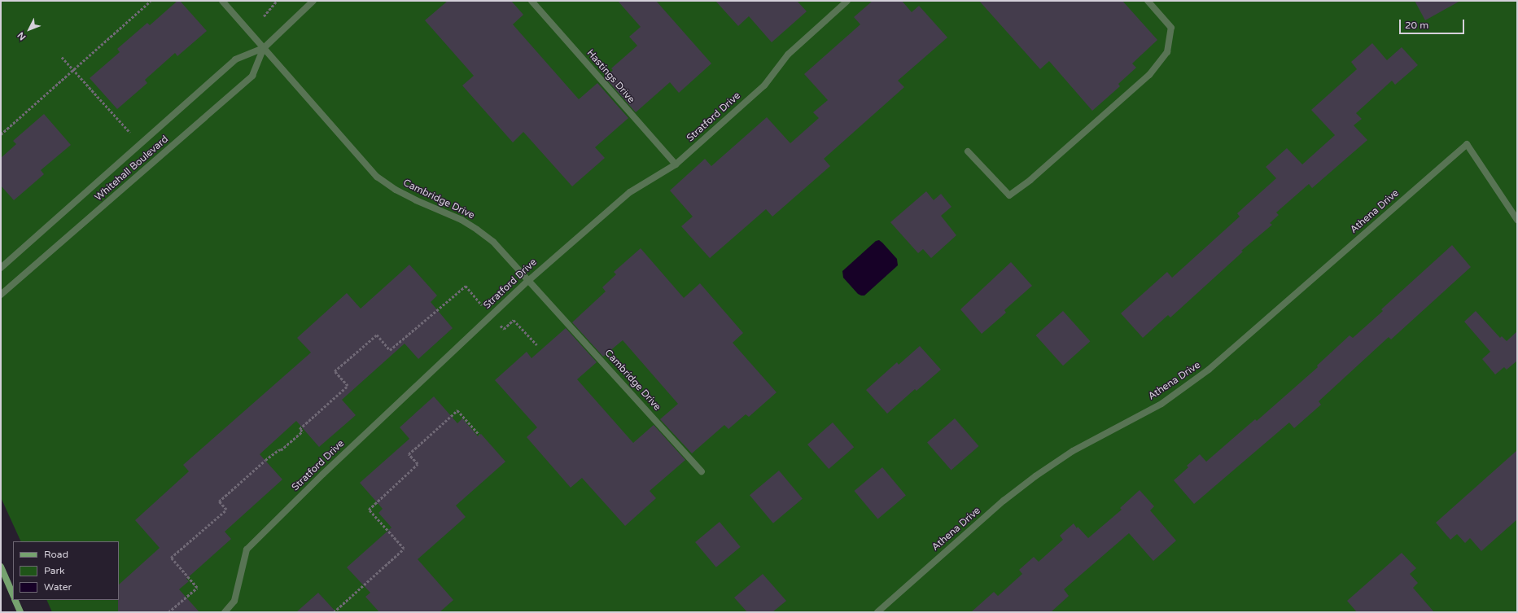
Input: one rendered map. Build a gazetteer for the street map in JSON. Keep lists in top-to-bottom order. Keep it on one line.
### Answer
{"streets":{"street":["Hastings Drive","Stratford Drive","Whitehall Boulevard","Cambridge Drive","Athena Drive"]},"crossings":[["Hastings Drive","Stratford Drive"],["Stratford Drive","Cambridge Drive"],["Whitehall Boulevard","Cambridge Drive"]],"legend":["Road","Park","Water"],"scale_bar":"20 m","north":"bottom left"}
